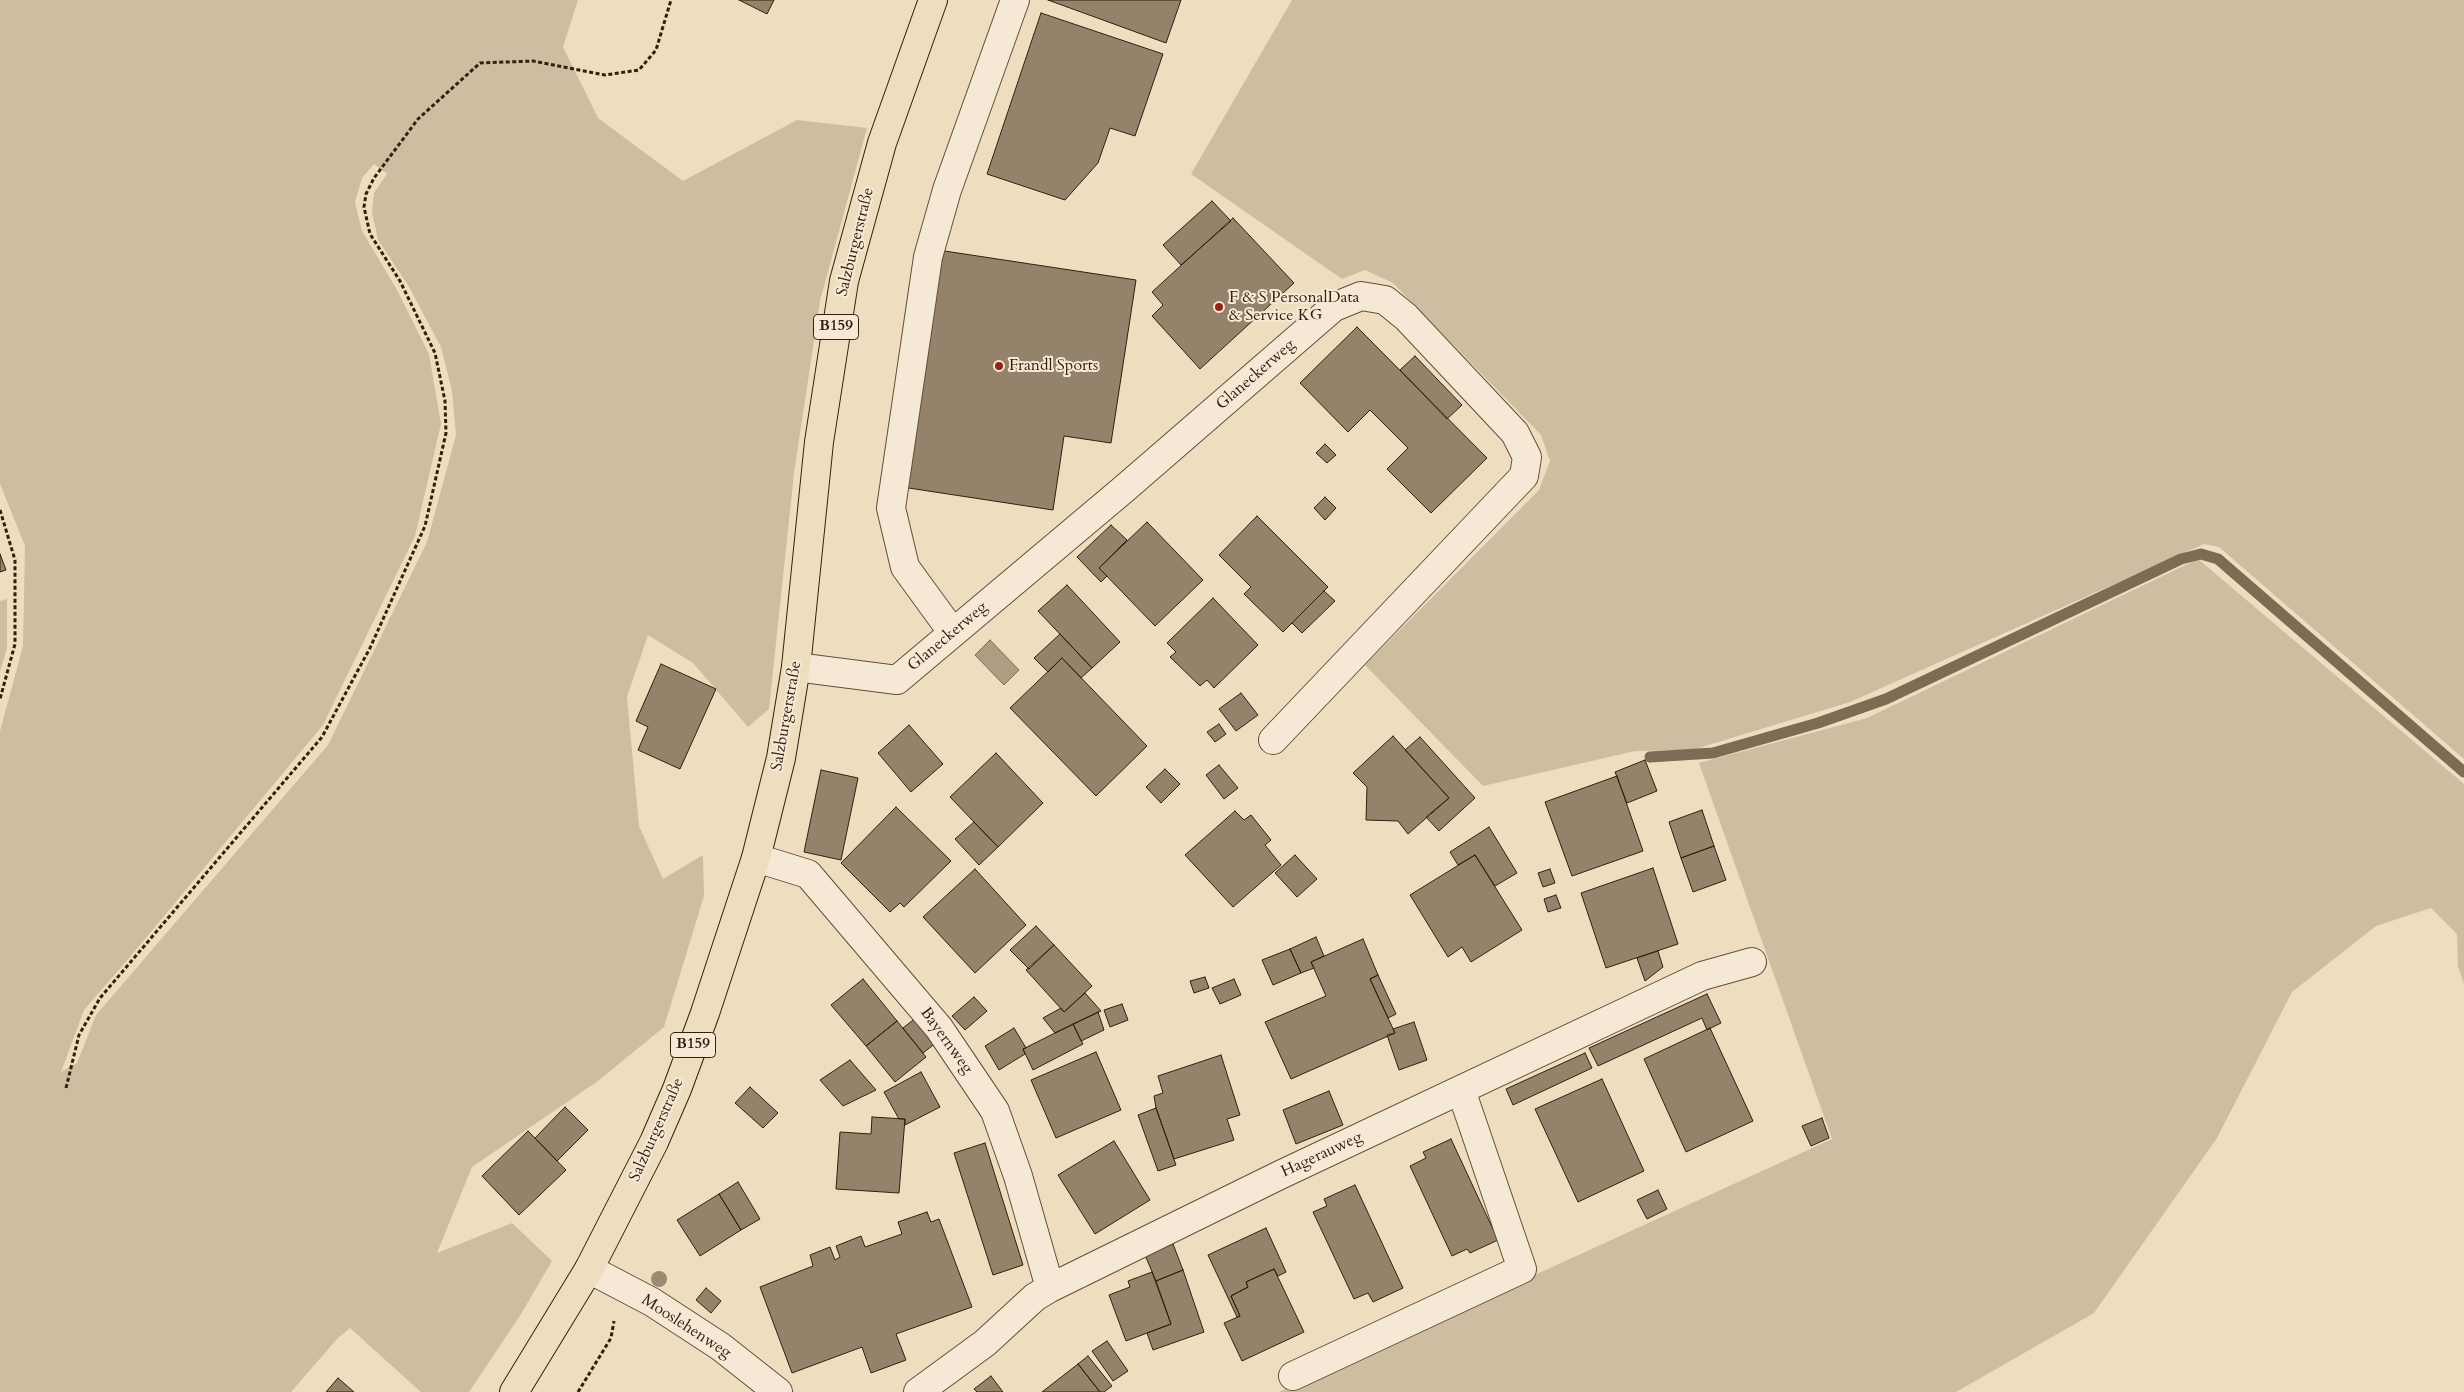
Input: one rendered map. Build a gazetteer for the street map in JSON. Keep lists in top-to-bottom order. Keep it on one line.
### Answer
{"streets":{"main road":["Salzburgerstraße","B159"],"street":["Glaneckerweg","Bayernweg","Hagerauweg","Mooslehenweg"]},"crossings":[["Salzburgerstraße","Glaneckerweg"],["Salzburgerstraße","Bayernweg"],["Salzburgerstraße","Mooslehenweg"],["Bayernweg","Hagerauweg"]],"places":["F & S PersonalData & Service KG","Frandl Sports"]}
